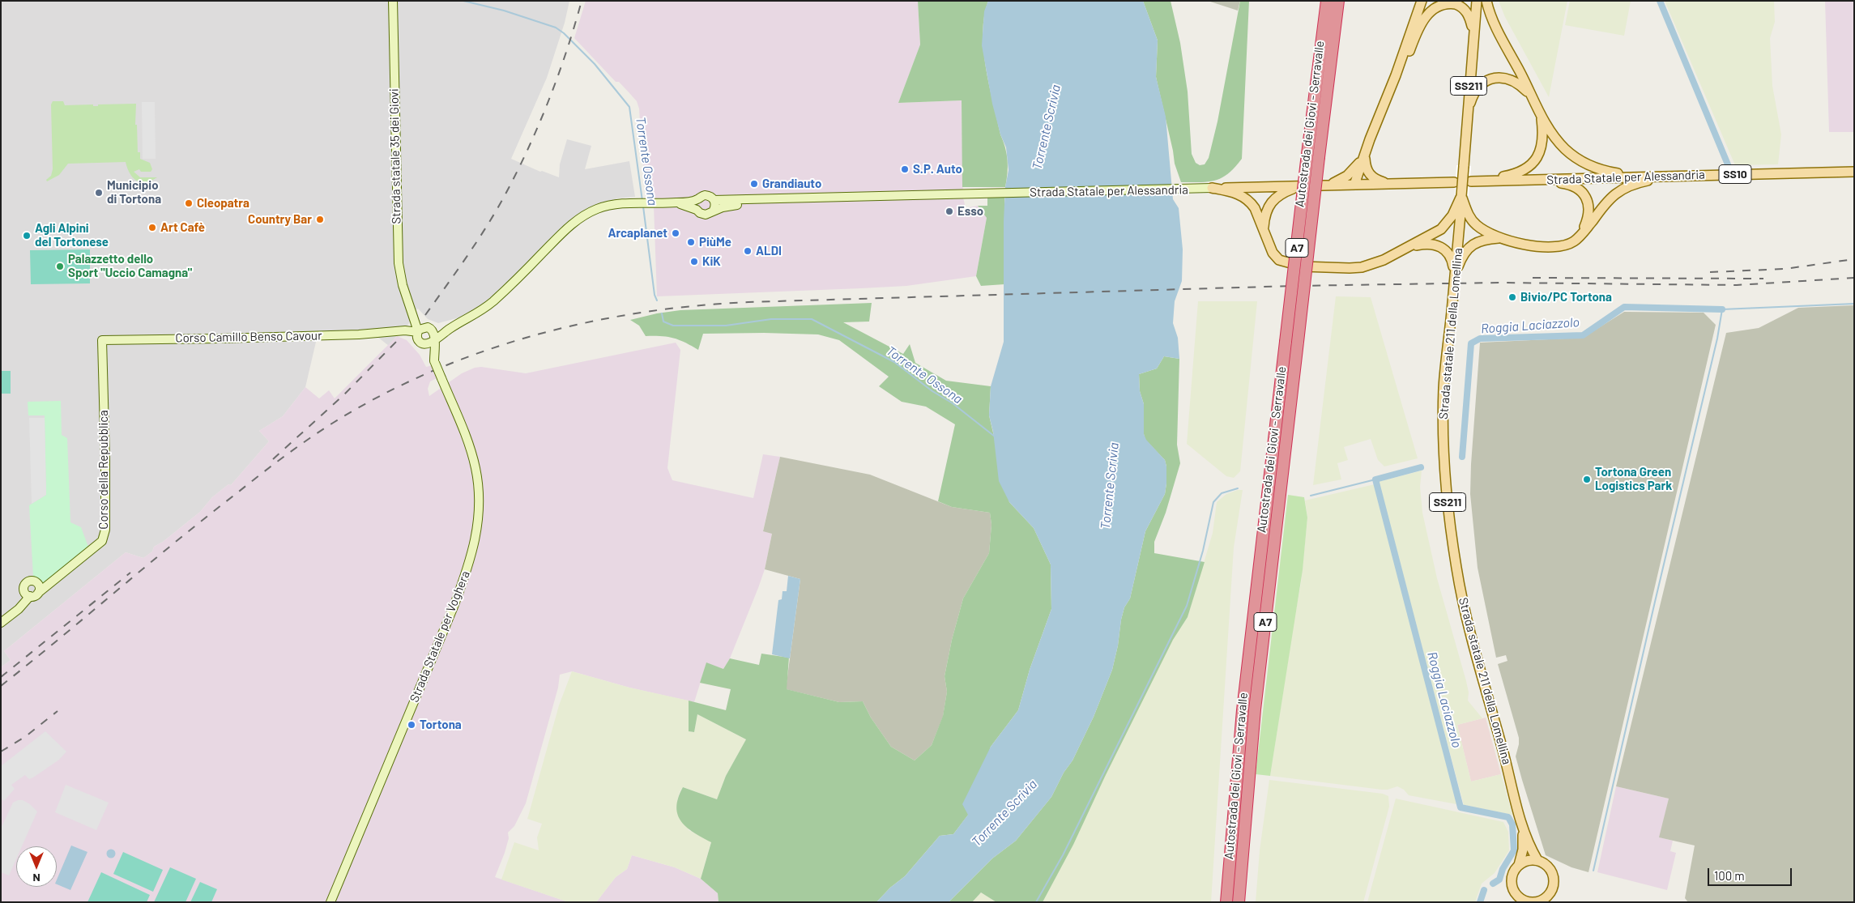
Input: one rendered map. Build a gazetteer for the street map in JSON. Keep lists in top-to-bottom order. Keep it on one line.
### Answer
{"streets":{"highway":["Autostrada dei Giovi - Serravalle","A7"],"main road":["SS211","Strada statale 35 dei Giovi","SS10","Strada Statale per Alessandria","Strada statale 211 della Lomellina","Corso Camillo Benso Cavour","Corso della Repubblica","Strada Statale per Voghera"]},"crossings":[["Strada statale 35 dei Giovi","Strada Statale per Alessandria"],["Strada statale 35 dei Giovi","Corso Camillo Benso Cavour"],["Strada statale 35 dei Giovi","Strada Statale per Voghera"],["Strada Statale per Alessandria","Corso Camillo Benso Cavour"],["Strada Statale per Alessandria","Strada Statale per Voghera"],["Corso Camillo Benso Cavour","Corso della Repubblica"],["Corso Camillo Benso Cavour","Strada Statale per Voghera"]],"water":["Torrente Scrivia","Torrente Ossona","Roggia Laciazzolo"],"places":["S.P. Auto","Grandiauto","Municipio di Tortona","Cleopatra","Esso","Country Bar","Art Cafè","Arcaplanet","Agli Alpini del Tortonese","PiùMe","ALDI","KiK","Palazzetto dello Sport \"Uccio Camagna\"","Bivio/PC Tortona","Tortona Green Logistics Park","Tortona"],"scale_bar":"100 m","north":"bottom"}
